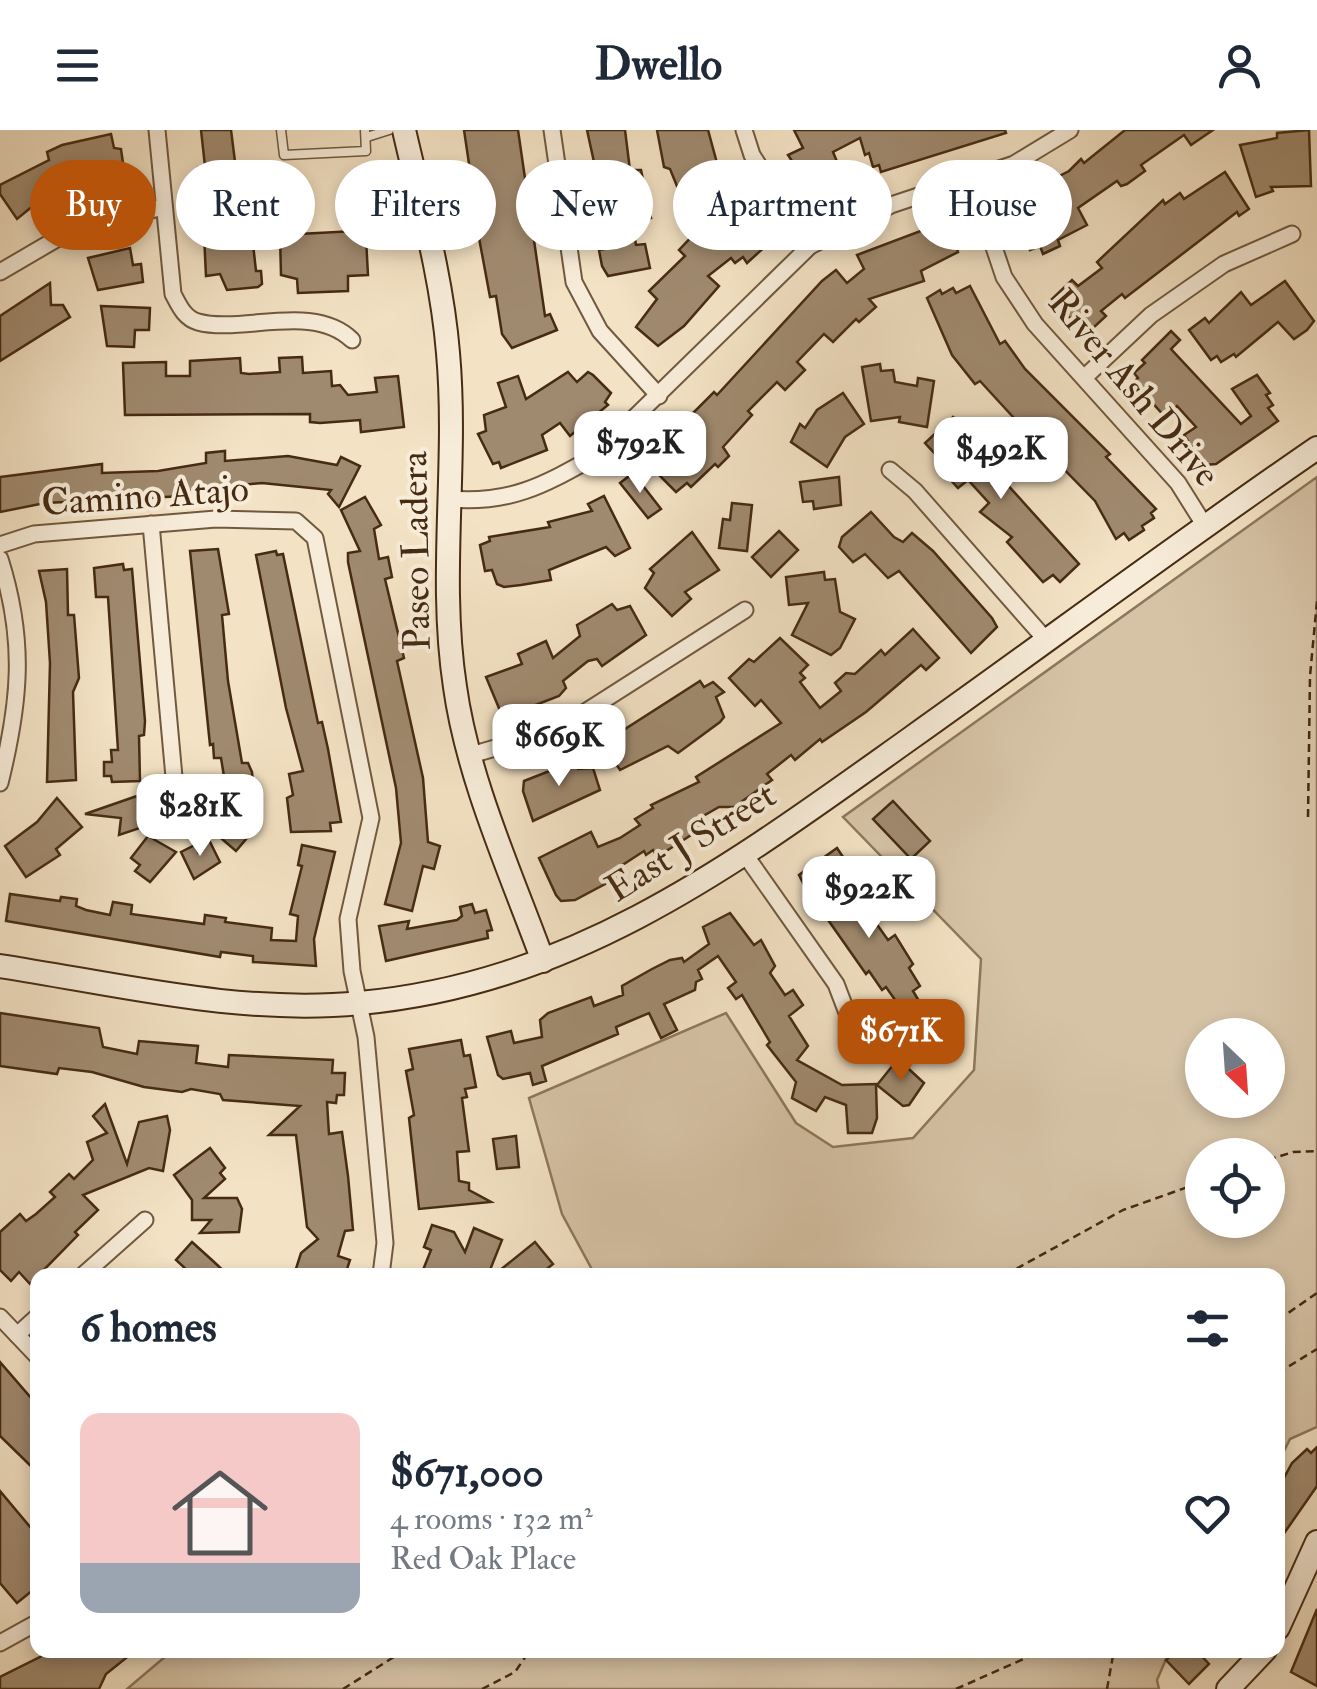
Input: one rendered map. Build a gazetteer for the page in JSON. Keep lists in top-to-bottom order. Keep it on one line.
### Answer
{"streets":{"street":["River Ash Drive","Camino Atajo","Paseo Ladera","East J Street"]},"crossings":[["River Ash Drive","East J Street"],["Camino Atajo","East J Street"],["Paseo Ladera","East J Street"]],"north":"bottom right","page":{"header":"Dwello","chip":["Buy","Rent","Filters","New","Apartment","House"],"price":["$792K","$492K","$669K","$281K","$922K","$671K"],"heading":"6 homes","list":[{"name":"$671,000","note":"4 rooms · 132 m² · Red Oak Place"}]}}
